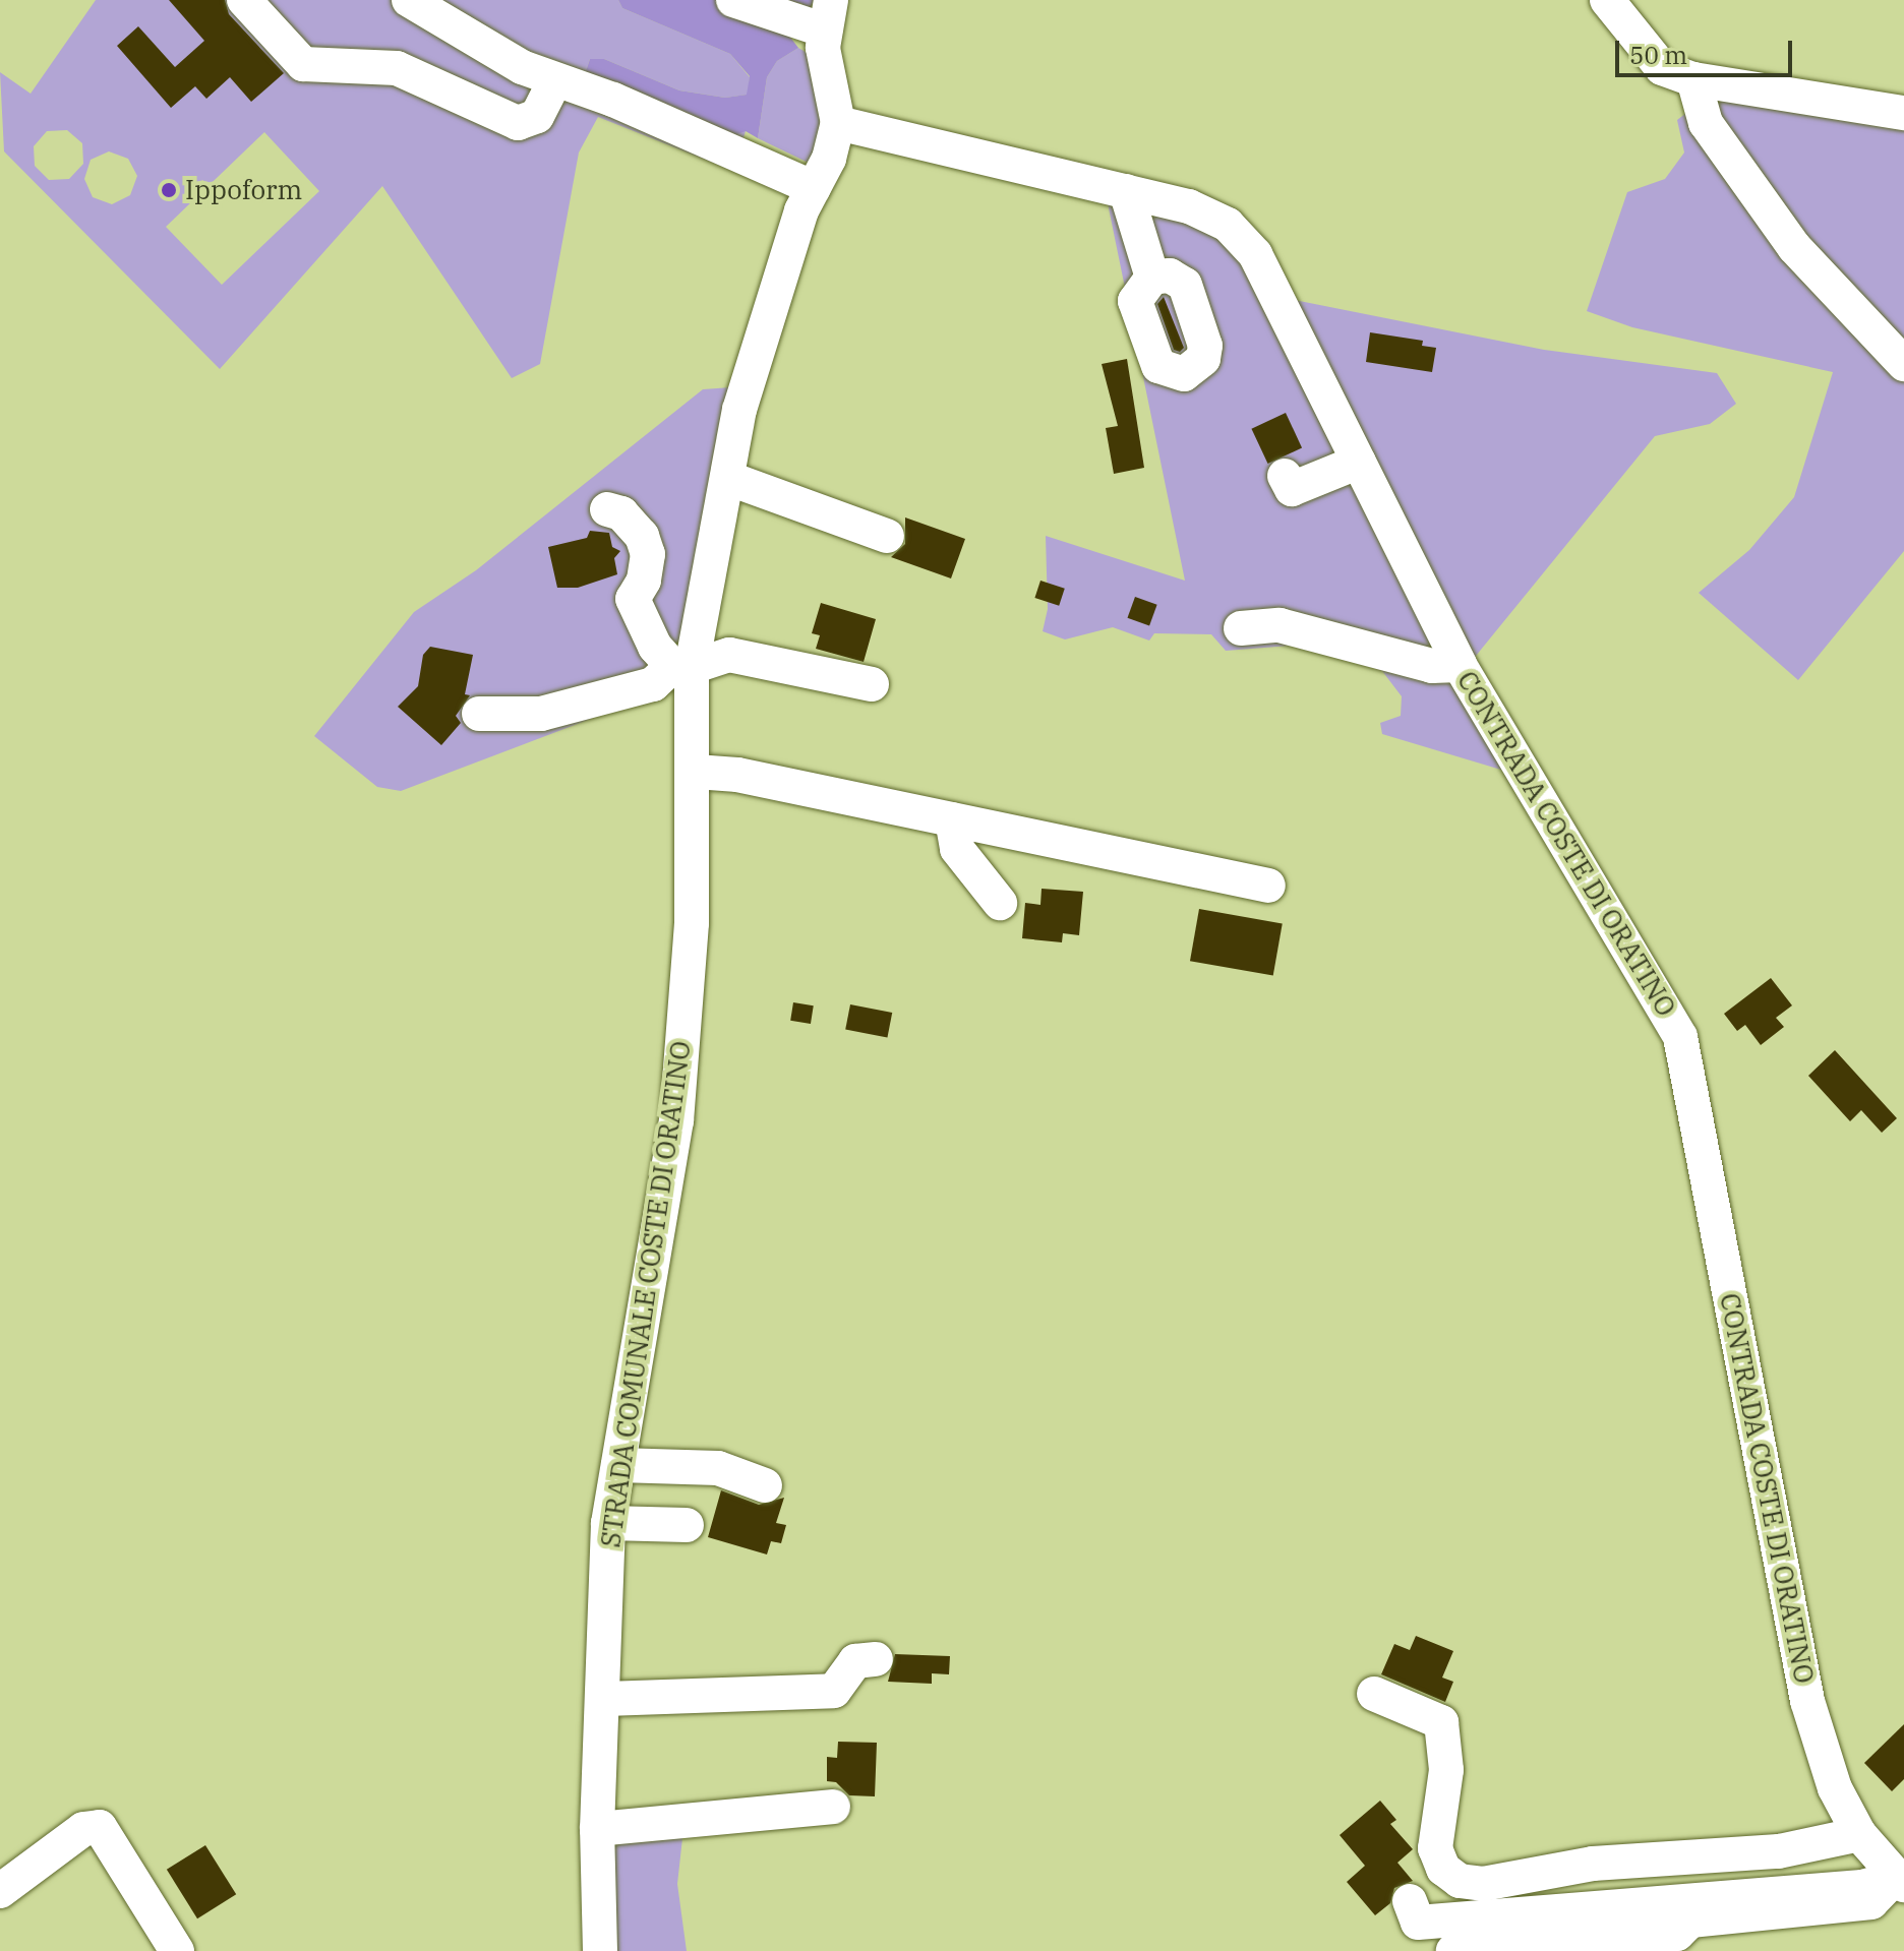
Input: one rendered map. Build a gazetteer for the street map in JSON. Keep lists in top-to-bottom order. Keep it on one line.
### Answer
{"streets":{"street":["CONTRADA COSTE DI ORATINO","STRADA COMUNALE COSTE DI ORATINO"]},"crossings":[["CONTRADA COSTE DI ORATINO","STRADA COMUNALE COSTE DI ORATINO"]],"places":["Ippoform"],"scale_bar":"50 m"}
